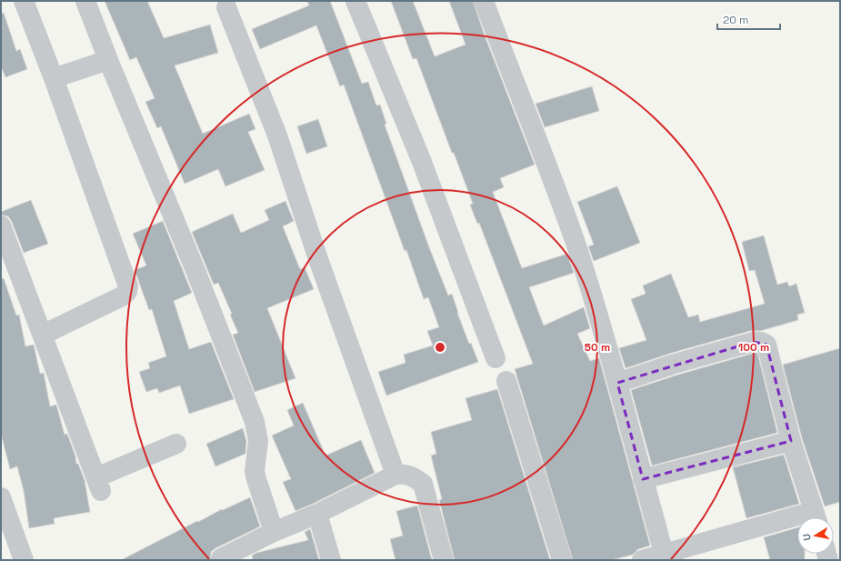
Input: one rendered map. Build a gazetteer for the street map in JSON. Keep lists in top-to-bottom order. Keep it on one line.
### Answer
{"scale_bar":"20 m","north":"left","rings":["50 m","100 m"]}
